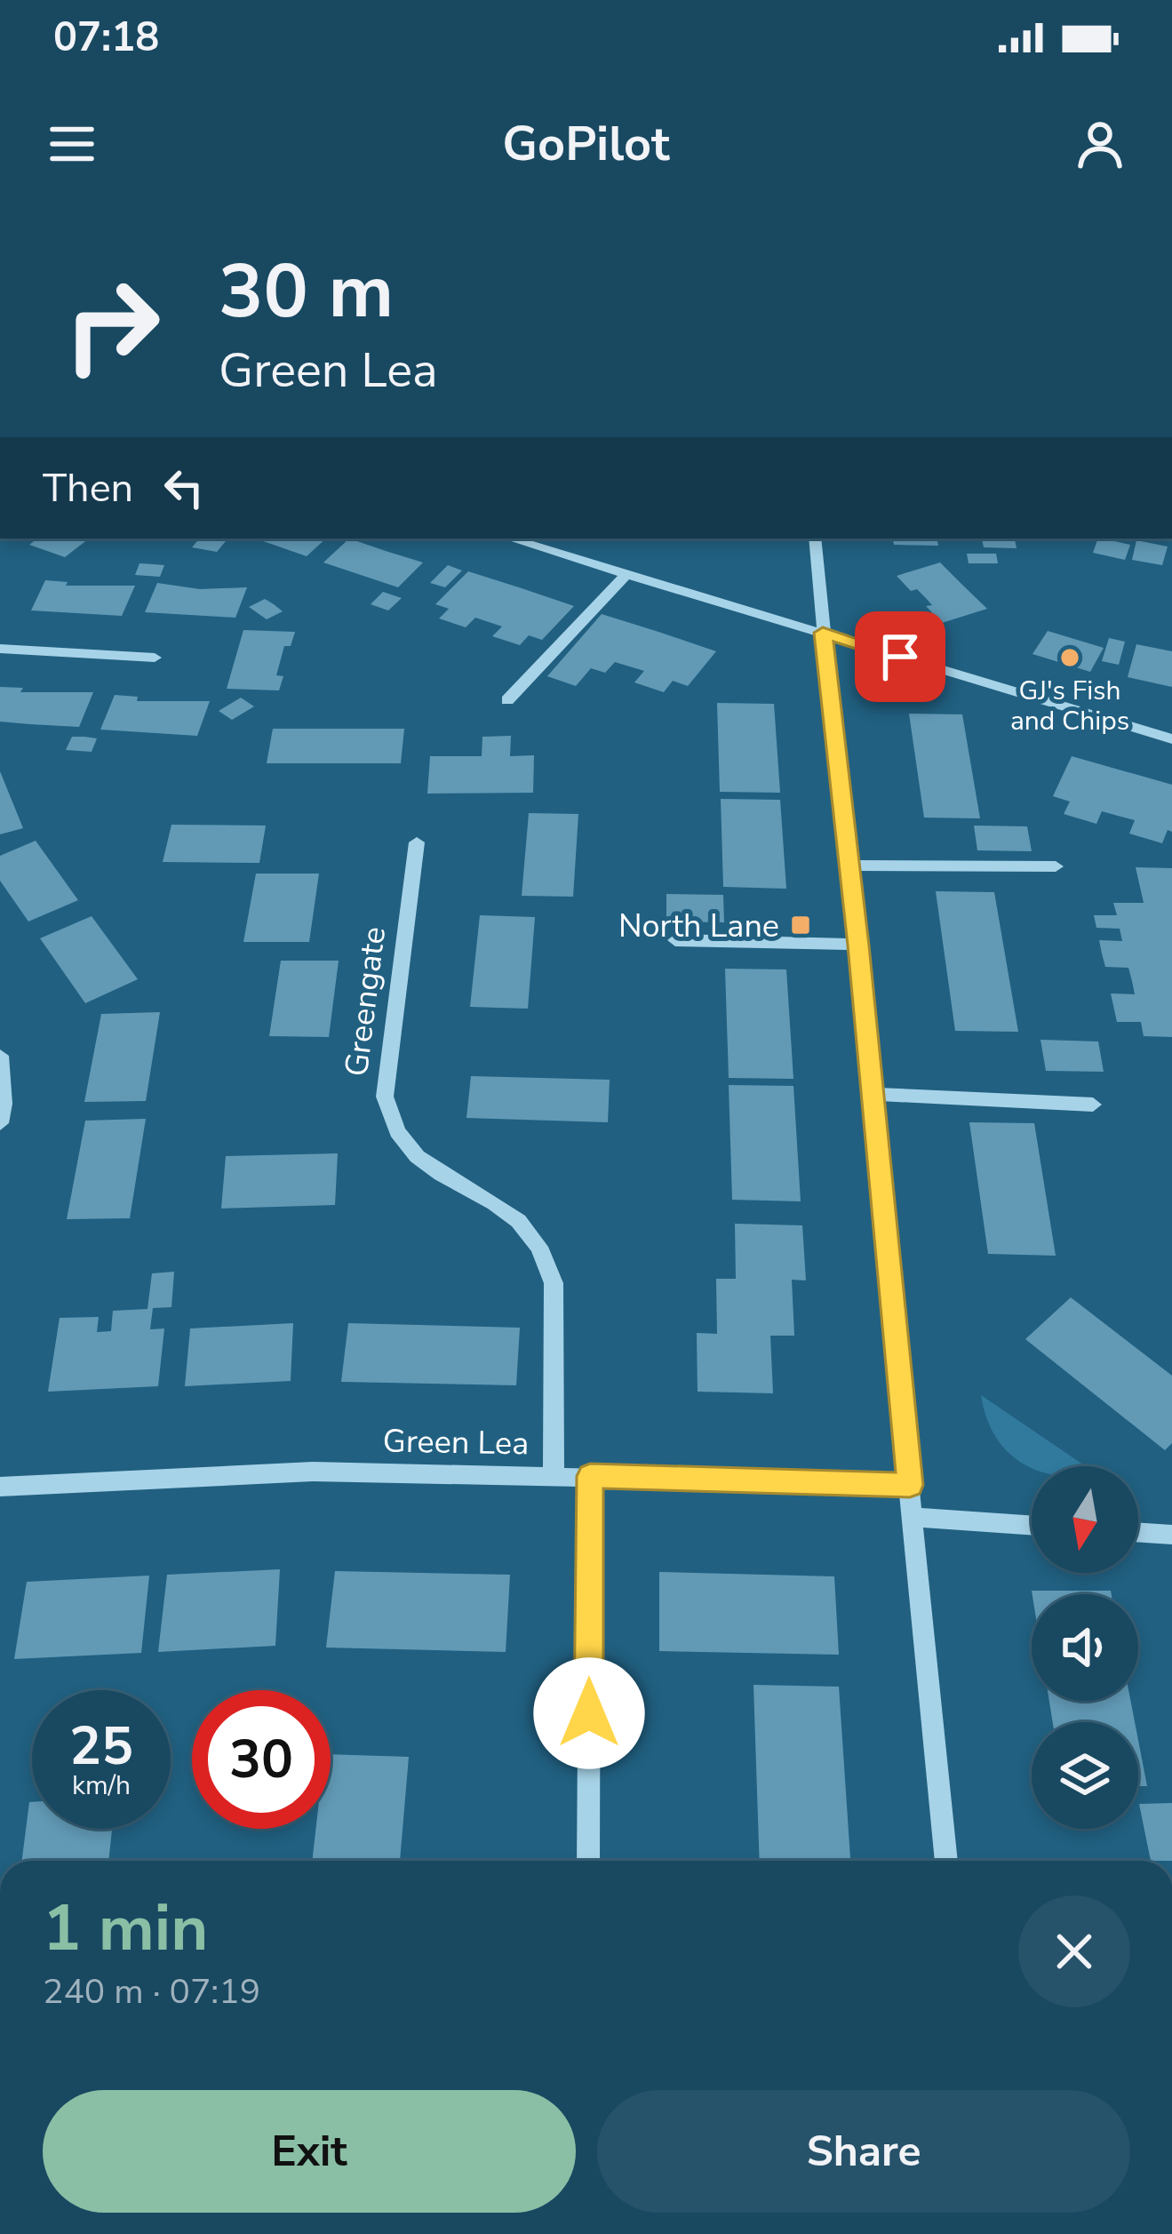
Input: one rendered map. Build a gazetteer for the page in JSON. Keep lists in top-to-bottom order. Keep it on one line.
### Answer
{"streets":{"street":["Greengate","Green Lea"]},"crossings":[["Greengate","Green Lea"]],"places":{"other":["GJ's Fish and Chips"],"transit":["North Lane"]},"north":"bottom","page":{"status":"07:18","header":"GoPilot","turn":["30 m","Green Lea"],"then":"Then","speed":"25 km/h","limit":"30","heading":["1 min","240 m · 07:19"],"buttons":["Exit","Share"]}}
